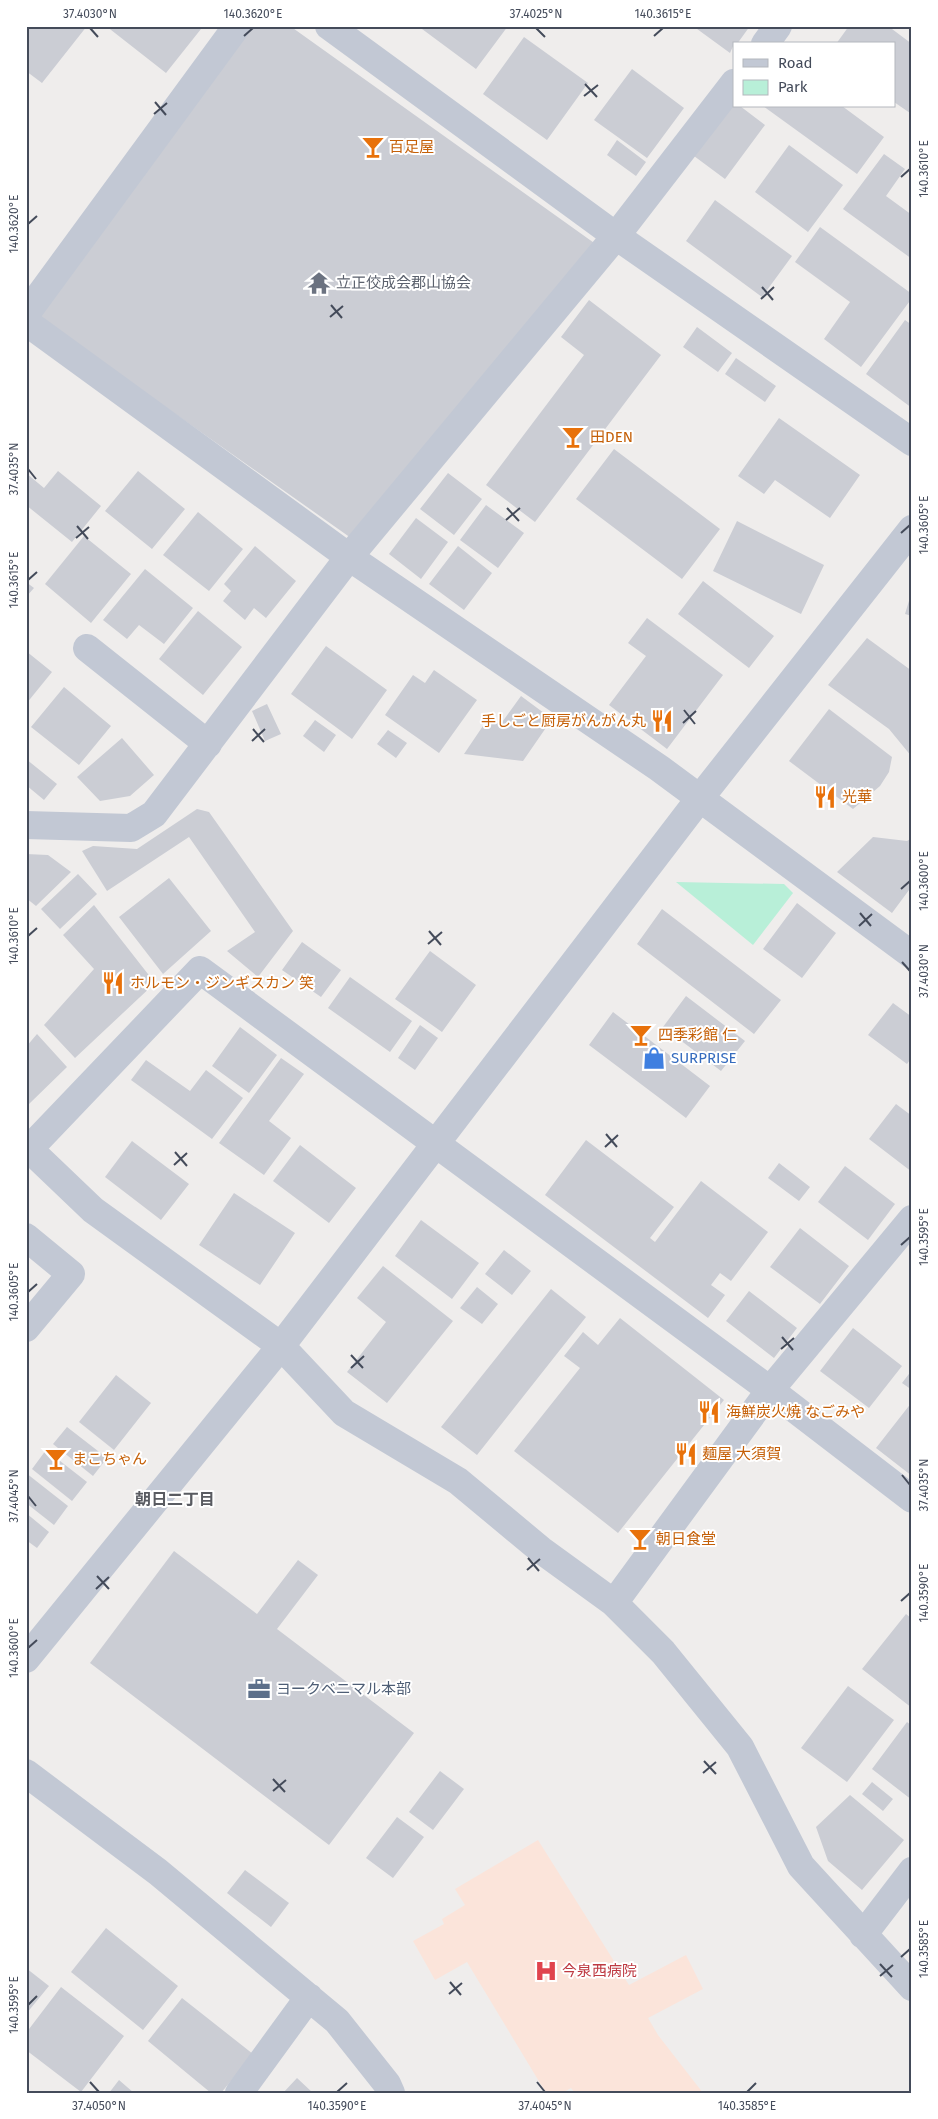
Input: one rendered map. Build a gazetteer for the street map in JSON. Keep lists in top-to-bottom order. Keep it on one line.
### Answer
{"districts":["朝日二丁目"],"places":{"bar":["百足屋","田DEN","四季彩館 仁","まこちゃん","朝日食堂"],"temple":["立正佼成会郡山協会"],"restaurant":["手しごと厨房がんがん丸","光華","ホルモン・ジンギスカン 笑","海鮮炭火焼 なごみや","麺屋 大須賀"],"shop":["SURPRISE"],"office":["ヨークベニマル本部"],"hospital":["今泉西病院"]},"legend":["Road","Park"],"coordinates":["37.4030°N","140.3620°E","37.4025°N","140.3615°E","140.3610°E","37.4035°N","140.3605°E","140.3600°E","140.3595°E","37.4045°N","140.3590°E","140.3585°E","37.4050°N"]}
